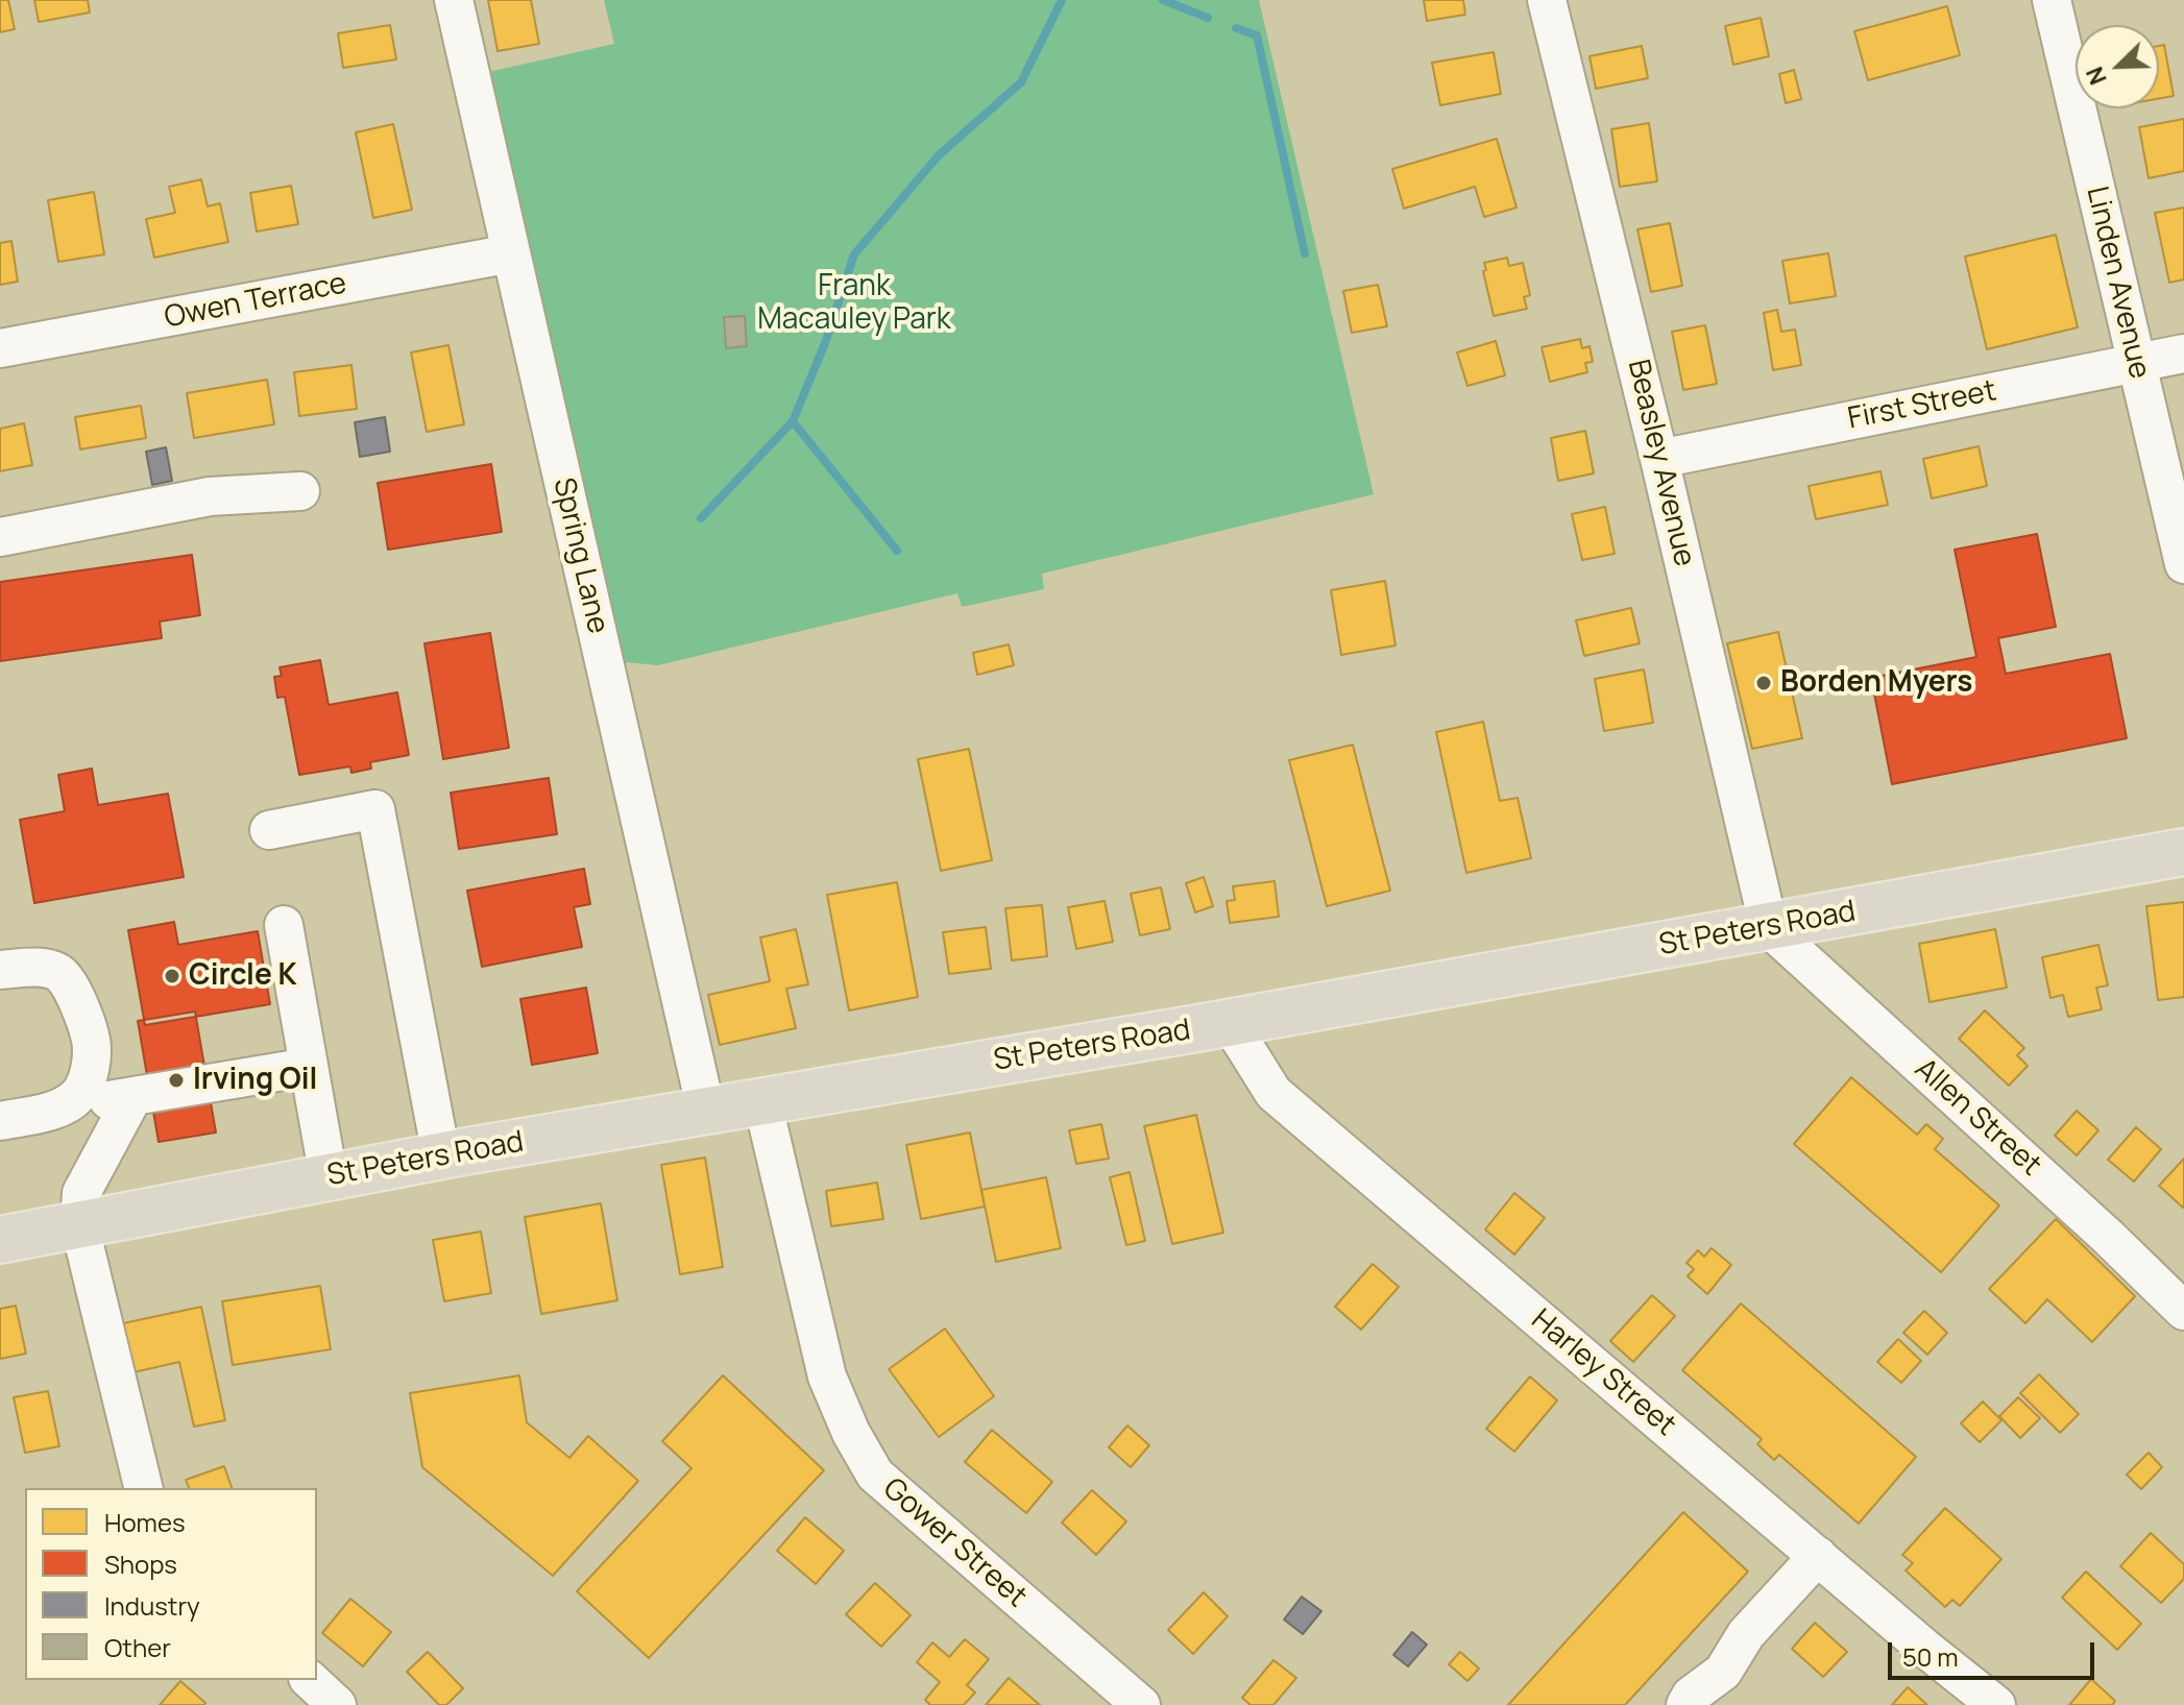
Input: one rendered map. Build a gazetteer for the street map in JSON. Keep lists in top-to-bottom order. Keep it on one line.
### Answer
{"streets":{"main road":["St Peters Road"],"street":["Linden Avenue","Owen Terrace","First Street","Beasley Avenue","Spring Lane","Allen Street","Harley Street","Gower Street"]},"crossings":[["Linden Avenue","First Street"],["Owen Terrace","Spring Lane"],["First Street","Beasley Avenue"],["Beasley Avenue","St Peters Road"],["Beasley Avenue","Allen Street"],["Spring Lane","St Peters Road"],["St Peters Road","Allen Street"],["St Peters Road","Harley Street"],["St Peters Road","Gower Street"]],"parks":["Frank Macauley Park"],"places":["Borden Myers","Circle K","Irving Oil"],"legend":["Homes","Shops","Industry","Other"],"scale_bar":"50 m","north":"bottom left"}
